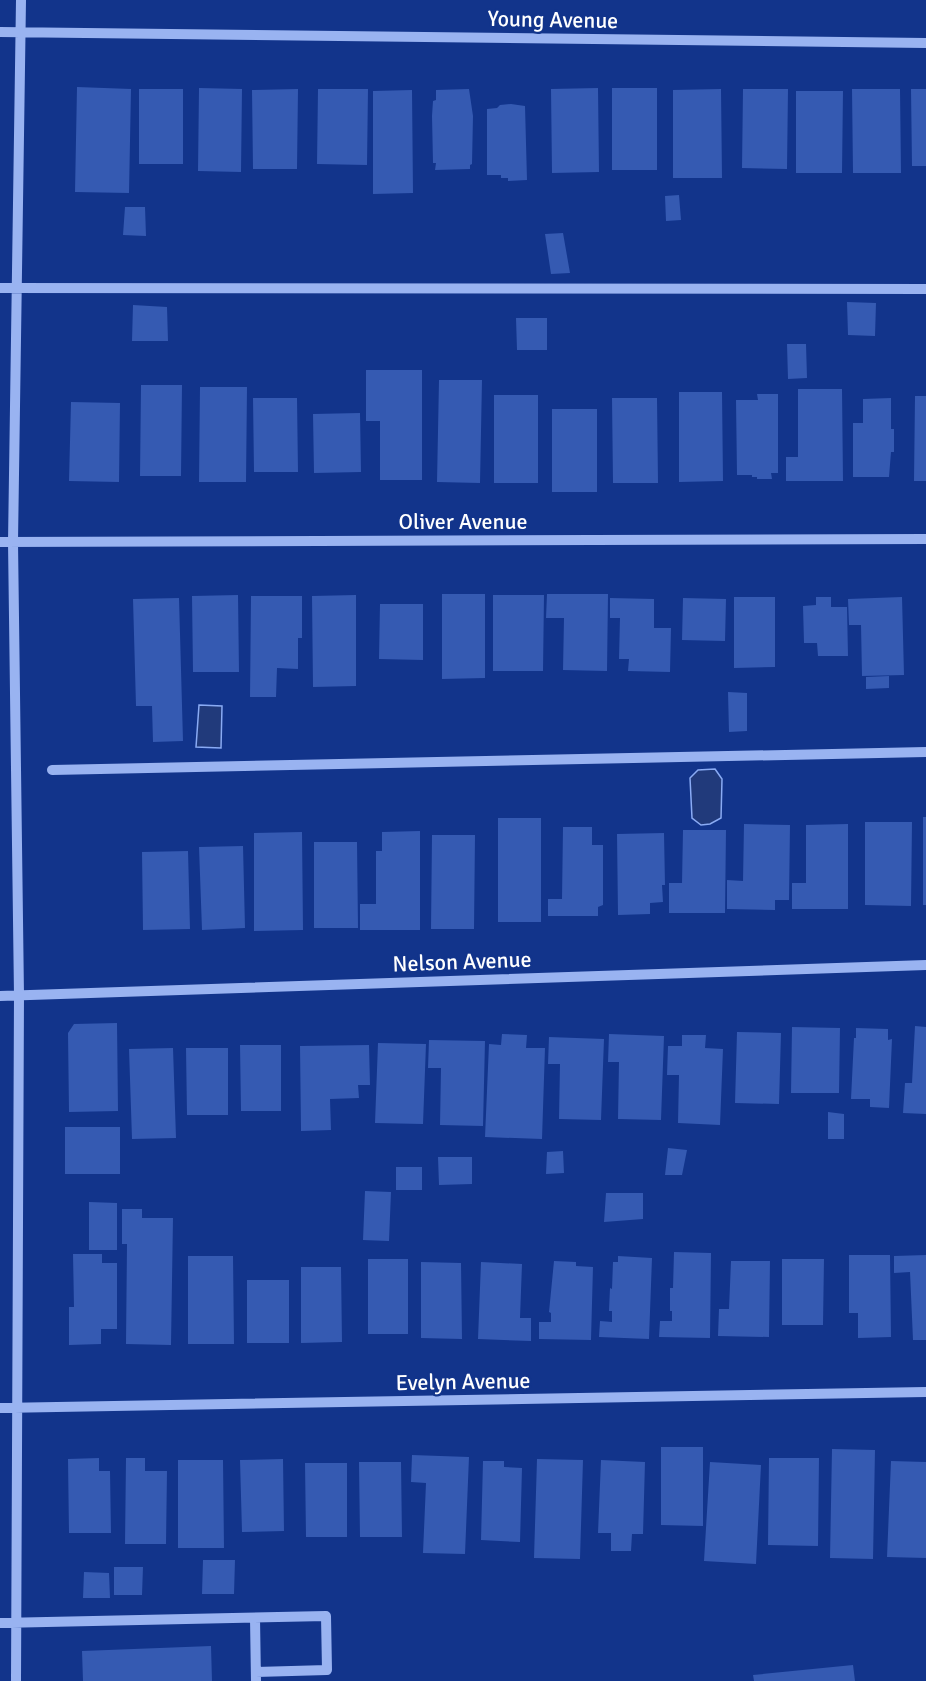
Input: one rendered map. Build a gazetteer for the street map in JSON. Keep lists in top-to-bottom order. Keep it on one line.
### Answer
{"streets":{"street":["Young Avenue","Oliver Avenue","Nelson Avenue","Evelyn Avenue"]}}
